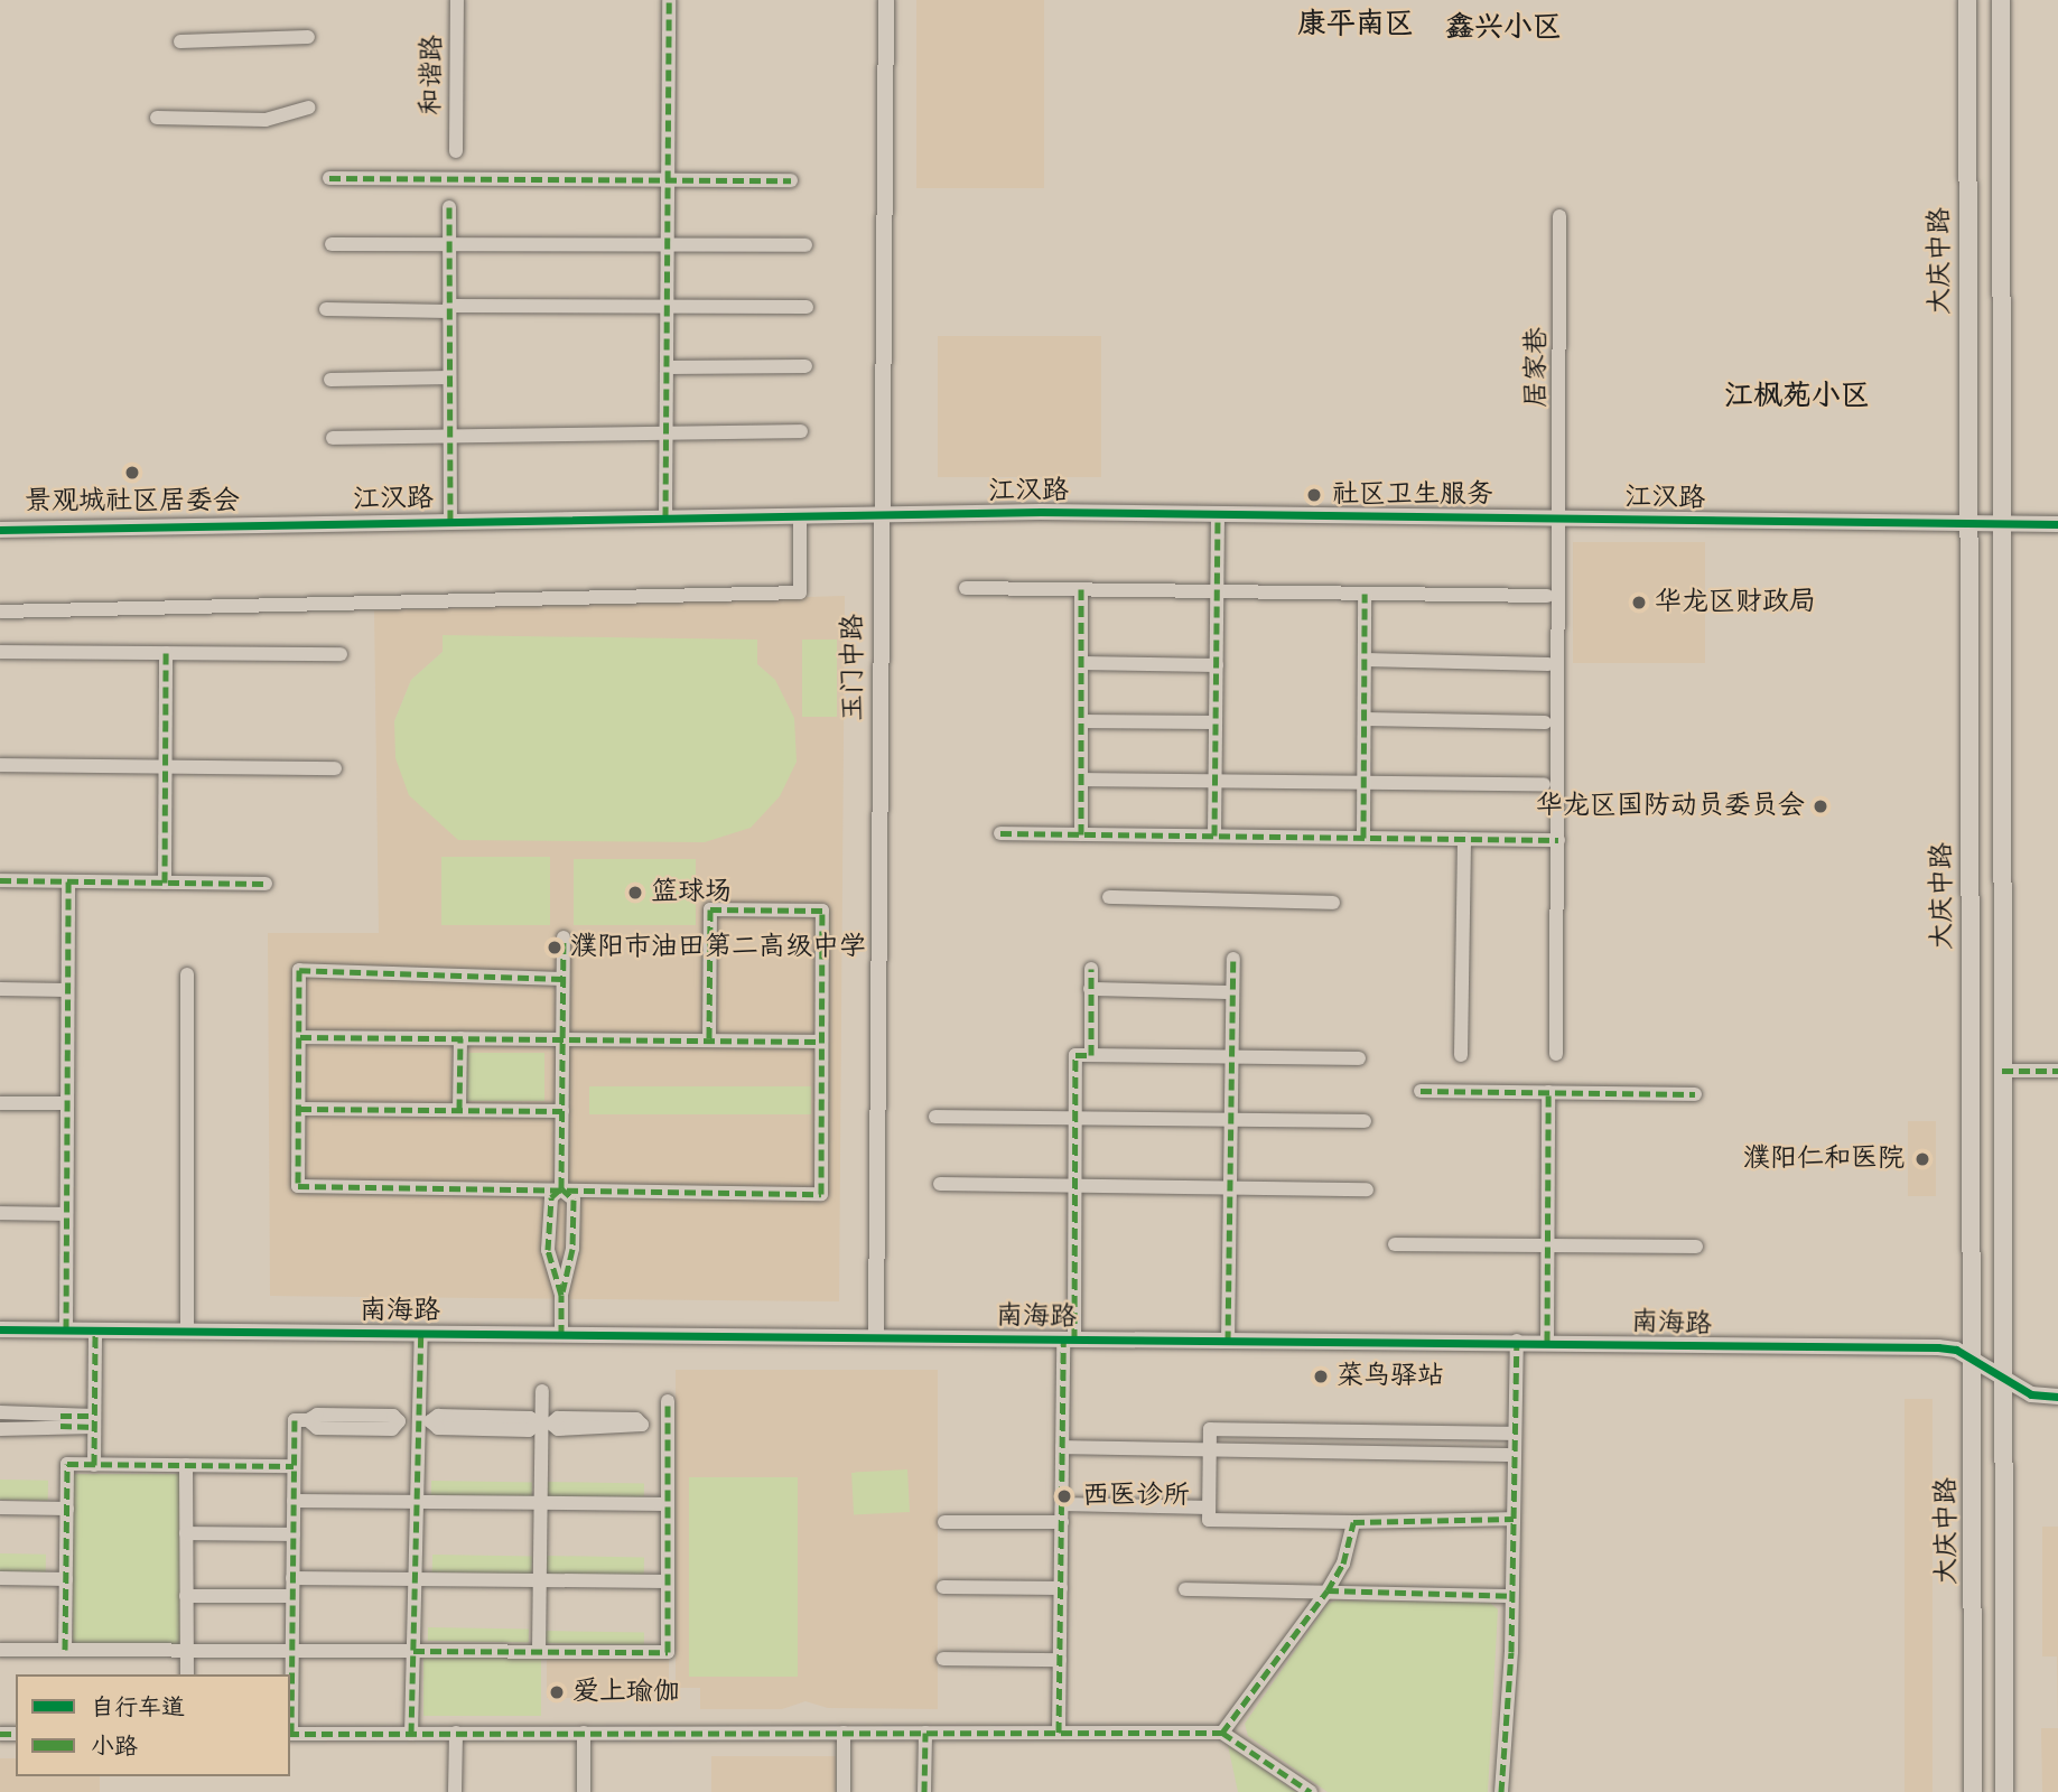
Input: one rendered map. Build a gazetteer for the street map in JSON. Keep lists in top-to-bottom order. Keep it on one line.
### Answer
{"streets":{"main road":["大庆中路"],"street":["和谐路","居家巷","江汉路","玉门中路","南海路"]},"crossings":[["大庆中路","江汉路"],["大庆中路","南海路"],["居家巷","江汉路"],["江汉路","玉门中路"],["玉门中路","南海路"]],"districts":["康平南区","鑫兴小区","江枫苑小区"],"places":["景观城社区居委会","社区卫生服务","华龙区财政局","华龙区国防动员委员会","篮球场","濮阳市油田第二高级中学","濮阳仁和医院","菜鸟驿站","西医诊所","爱上瑜伽"],"legend":["自行车道","小路"]}
